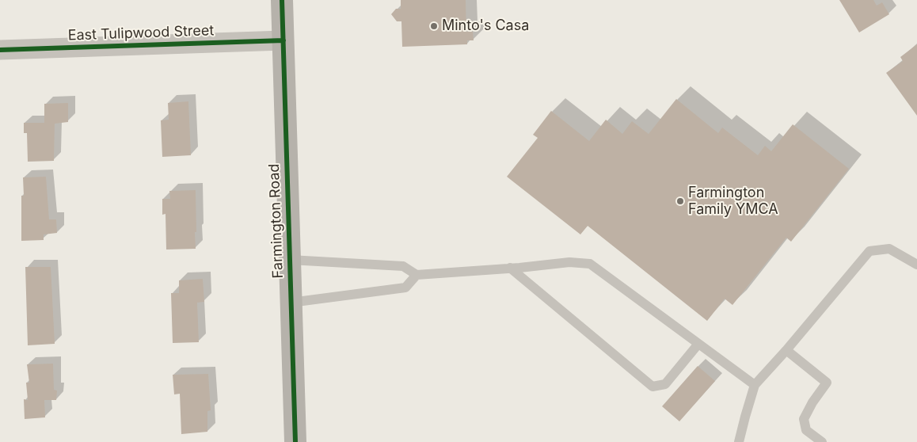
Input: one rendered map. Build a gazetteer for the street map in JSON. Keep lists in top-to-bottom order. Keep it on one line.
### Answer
{"streets":{"street":["East Tulipwood Street","Farmington Road"]},"crossings":[["East Tulipwood Street","Farmington Road"]],"places":["Minto's Casa","Farmington Family YMCA"]}
